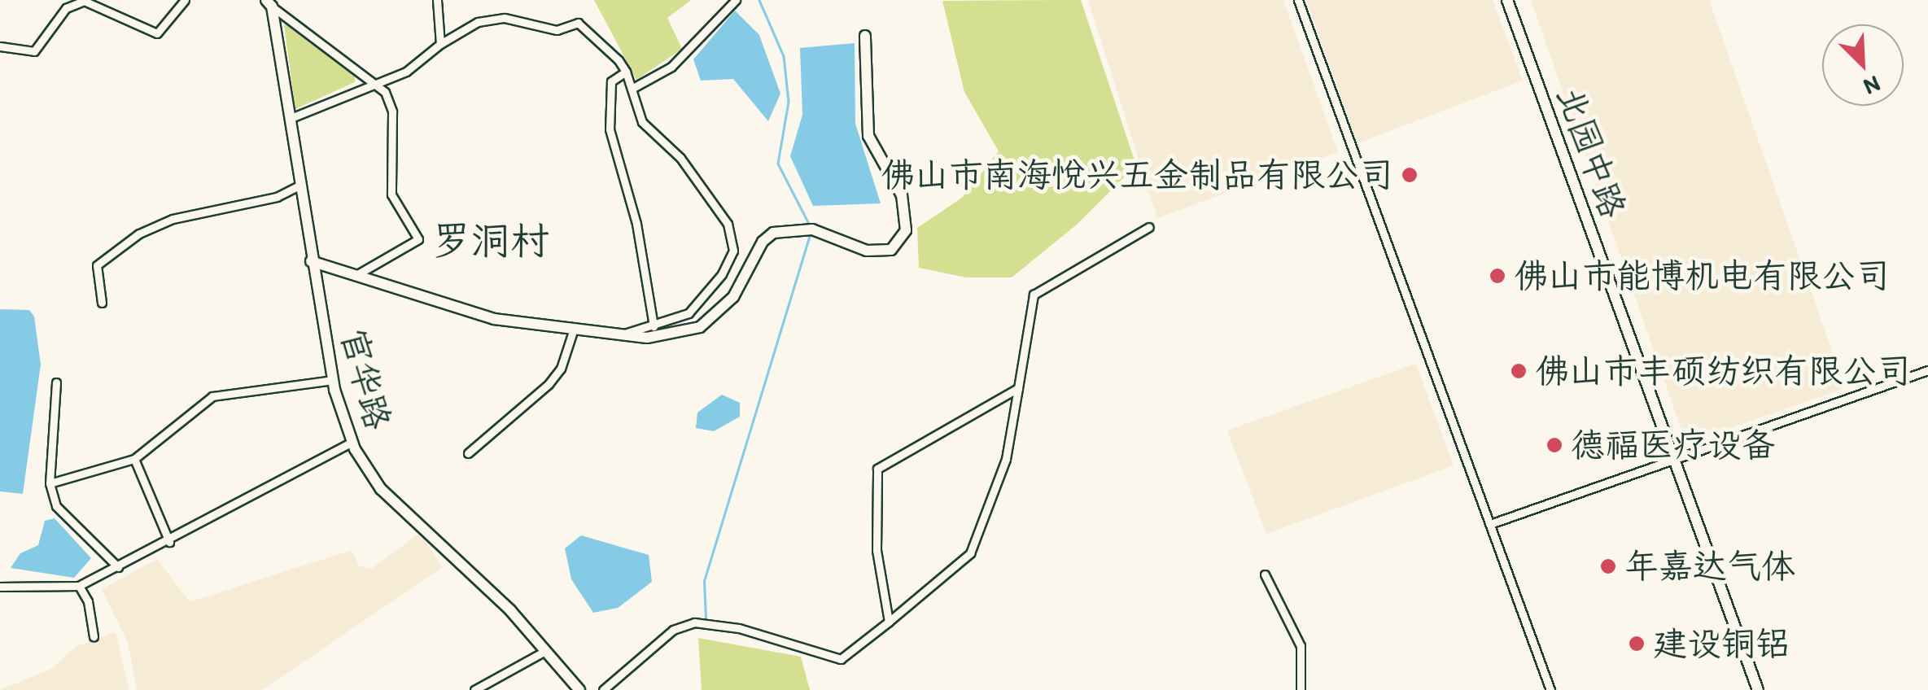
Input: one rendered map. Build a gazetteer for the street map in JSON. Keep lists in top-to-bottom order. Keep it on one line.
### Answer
{"streets":{"street":["北园中路","官华路"]},"districts":["罗洞村"],"places":["佛山市南海悦兴五金制品有限公司","佛山市能博机电有限公司","佛山市丰硕纺织有限公司","德福医疗设备","年嘉达气体","建设铜铝"],"north":"bottom right"}
